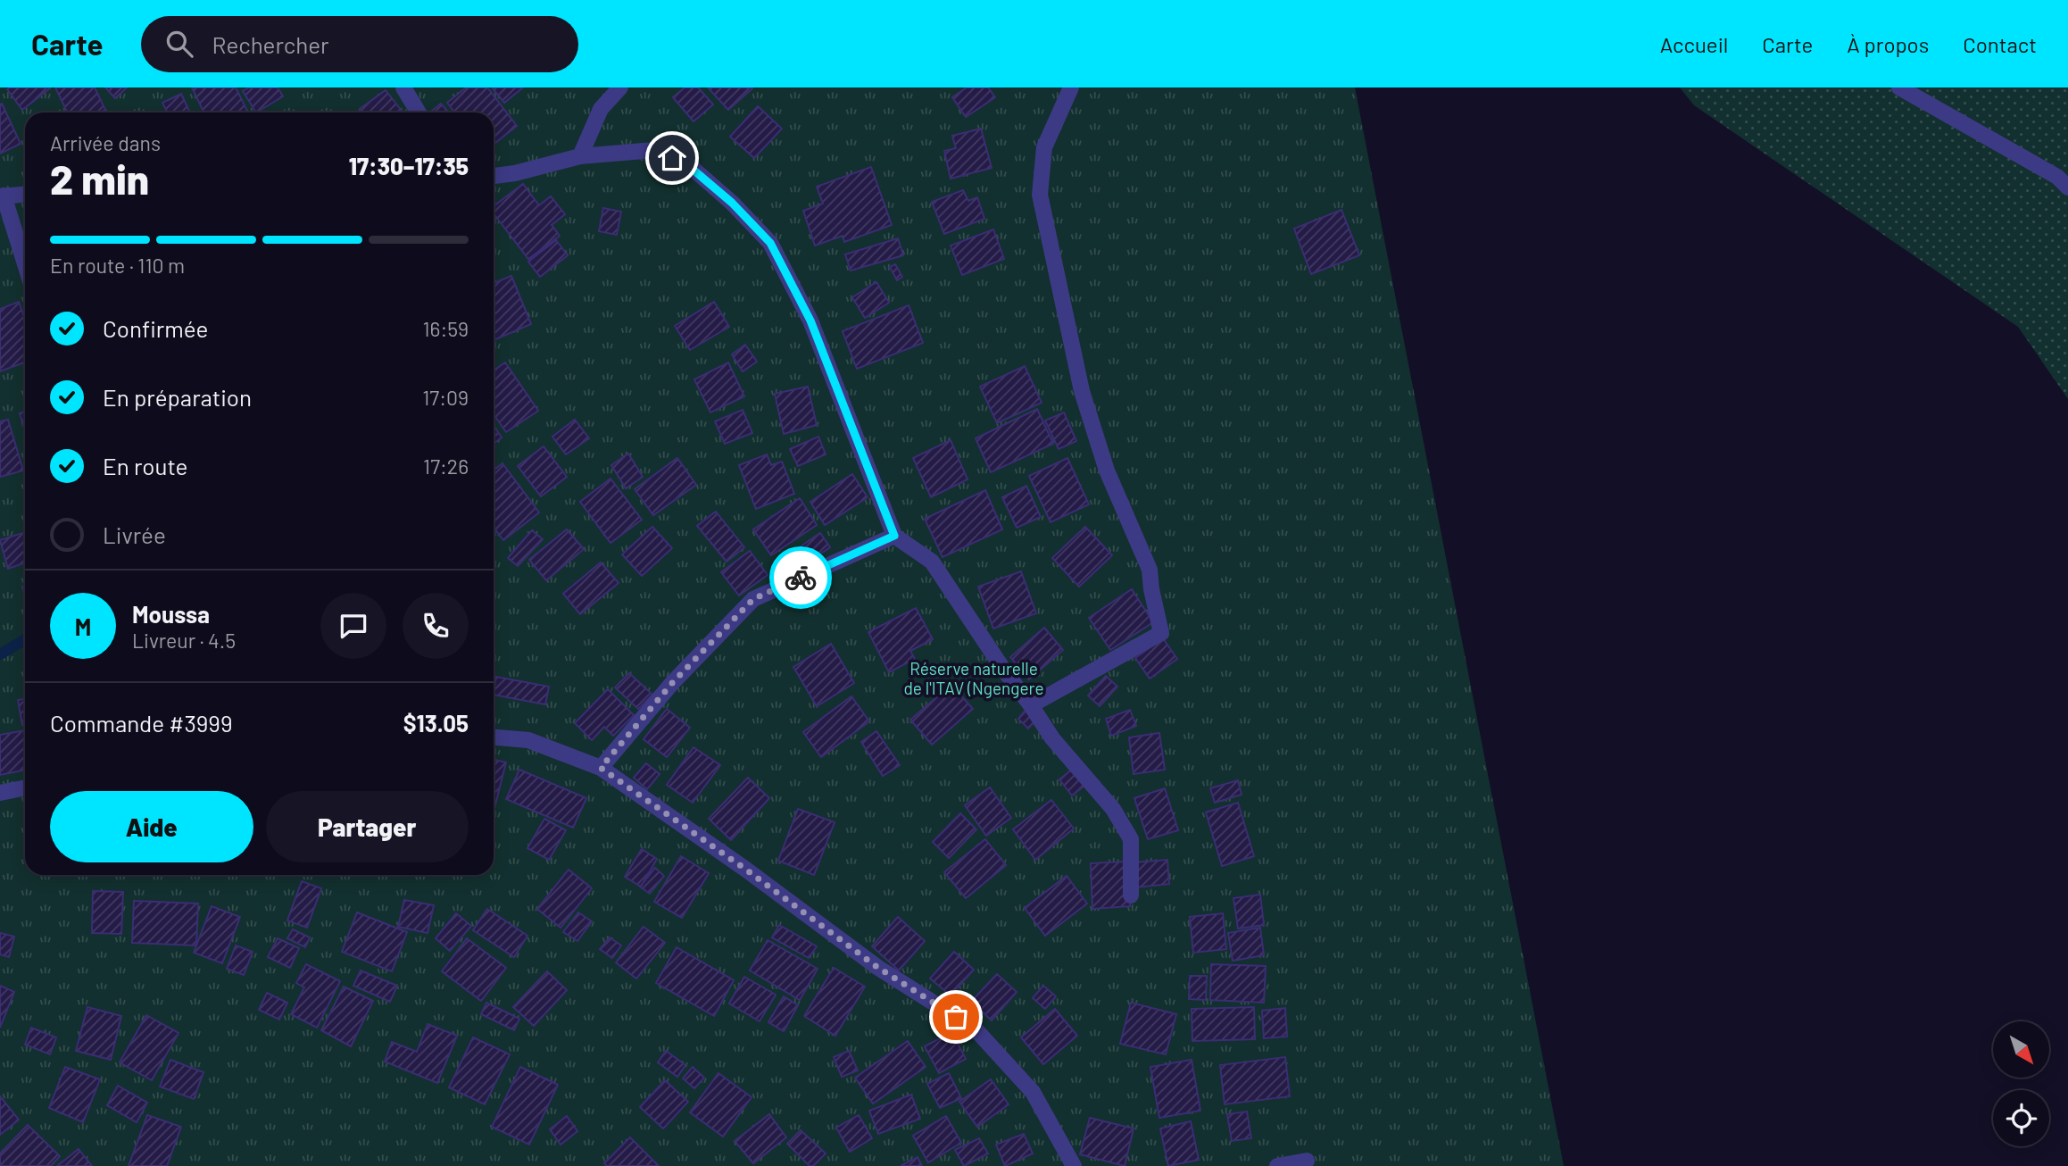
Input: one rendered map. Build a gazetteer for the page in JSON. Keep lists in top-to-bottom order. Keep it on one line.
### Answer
{"parks":["Réserve naturelle de l'ITAV (Ngengere"],"north":"bottom right","page":{"header":"Carte","search":"Rechercher","nav":["Accueil","Carte","À propos","Contact"],"heading":["2 min","Arrivée dans","17:30–17:35"],"panel":["Moussa","Livreur · 4.5","Commande #3999","$13.05"],"bar":"En route · 110 m","list":[["Confirmée","16:59"],["En préparation","17:09"],["En route","17:26"],"Livrée"],"round":"M","buttons":["Aide","Partager"]}}
